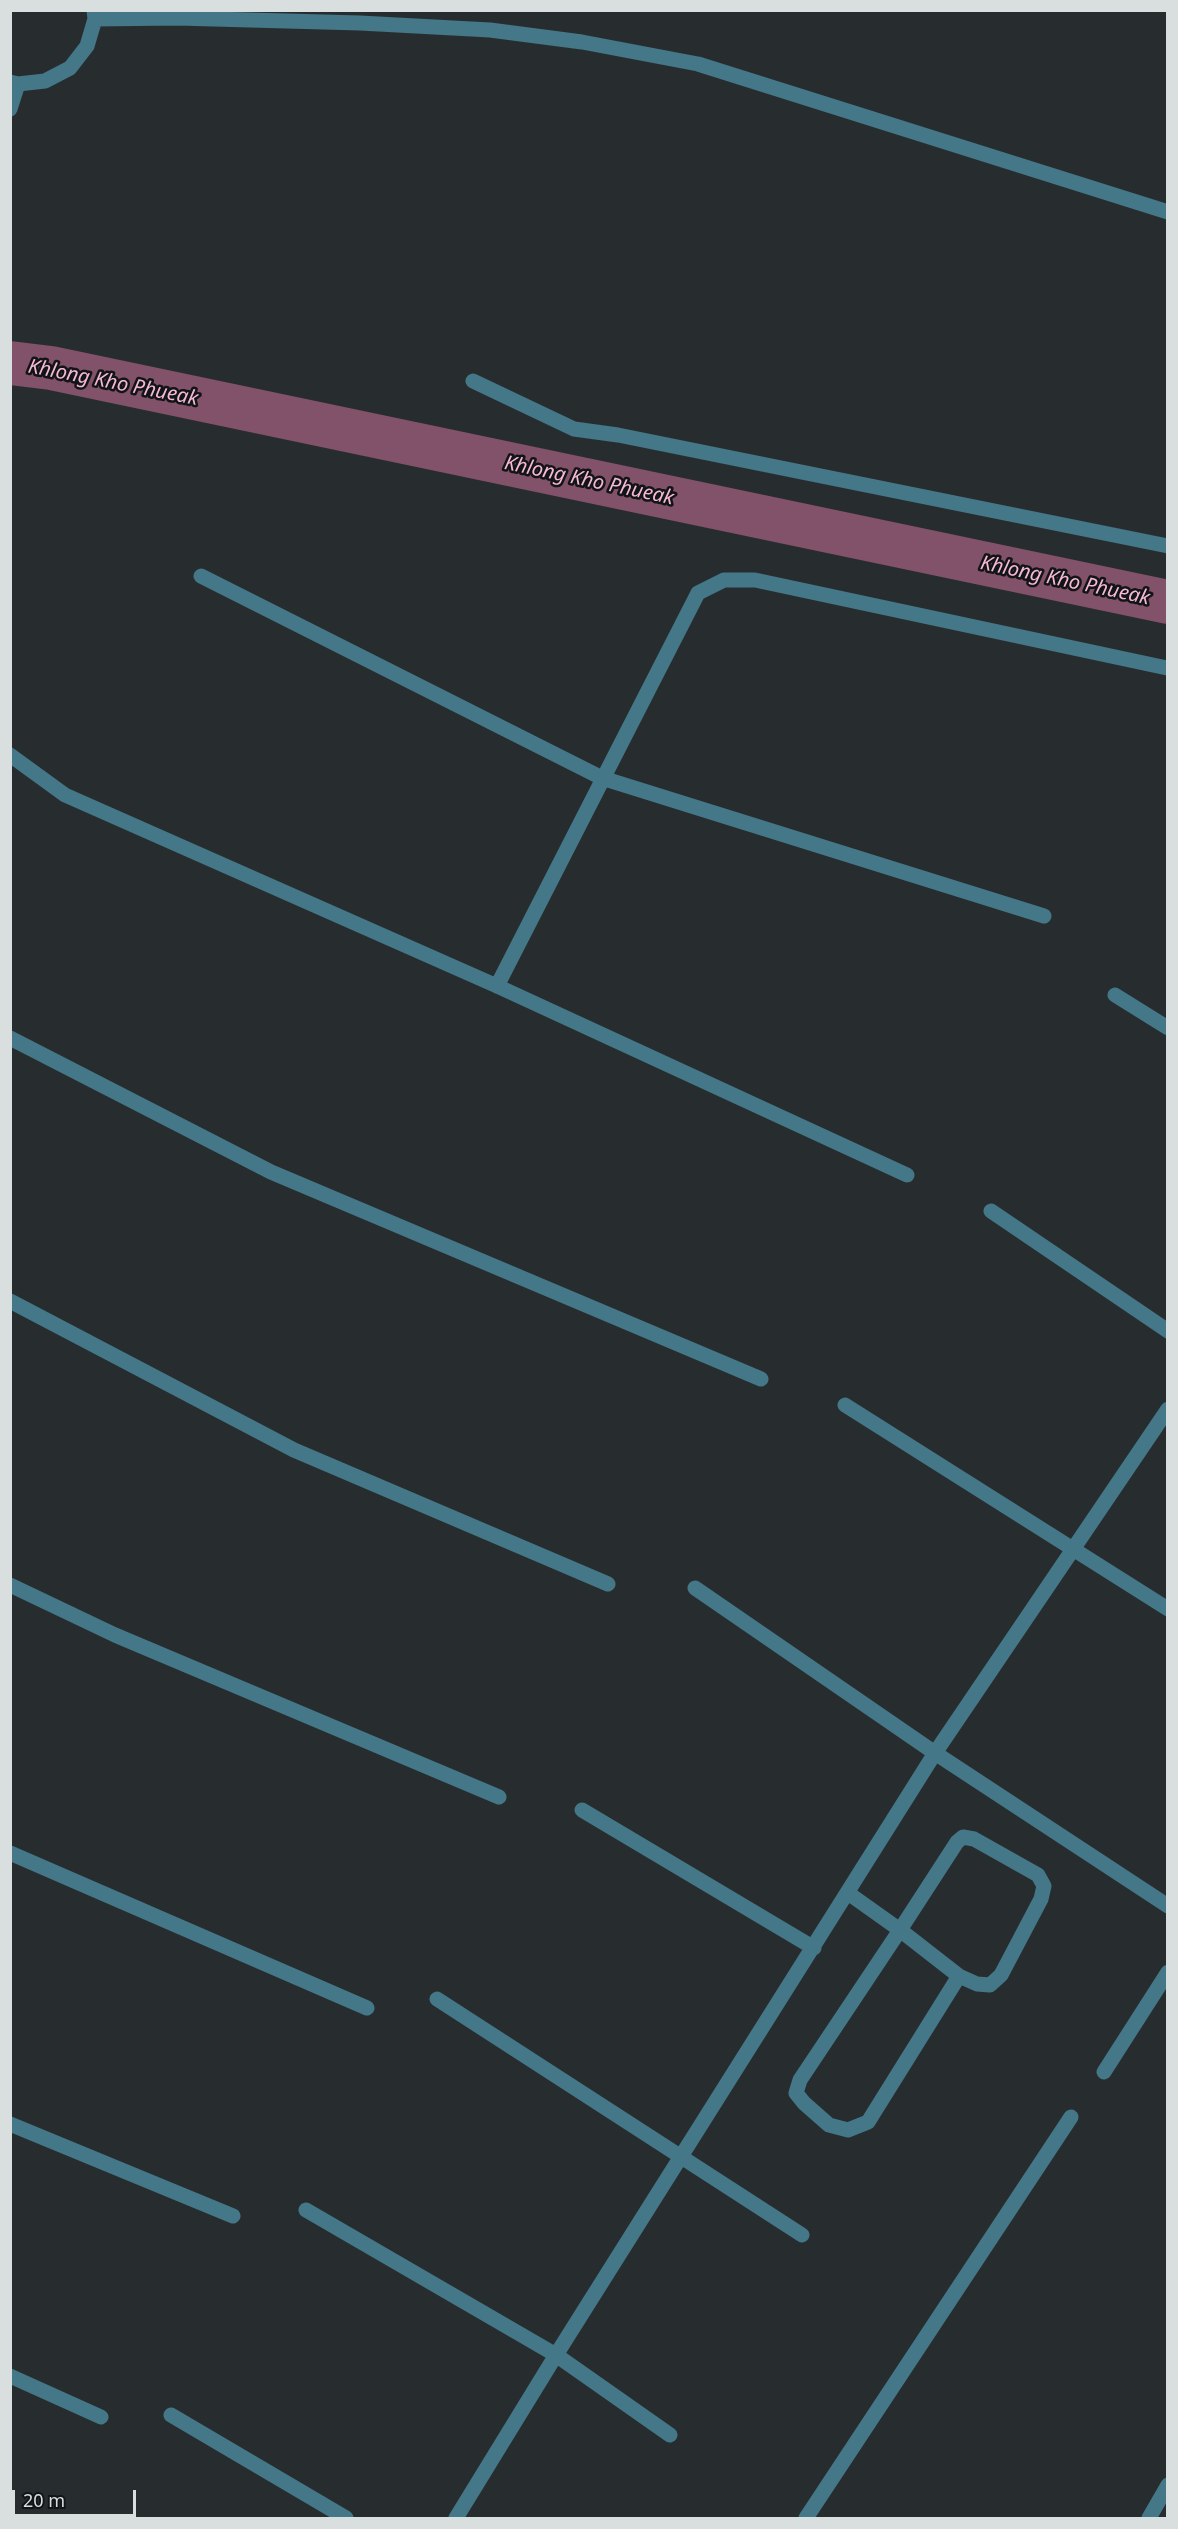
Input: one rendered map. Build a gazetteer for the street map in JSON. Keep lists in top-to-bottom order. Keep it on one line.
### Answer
{"water":["Khlong Kho Phueak"],"scale_bar":"20 m"}
